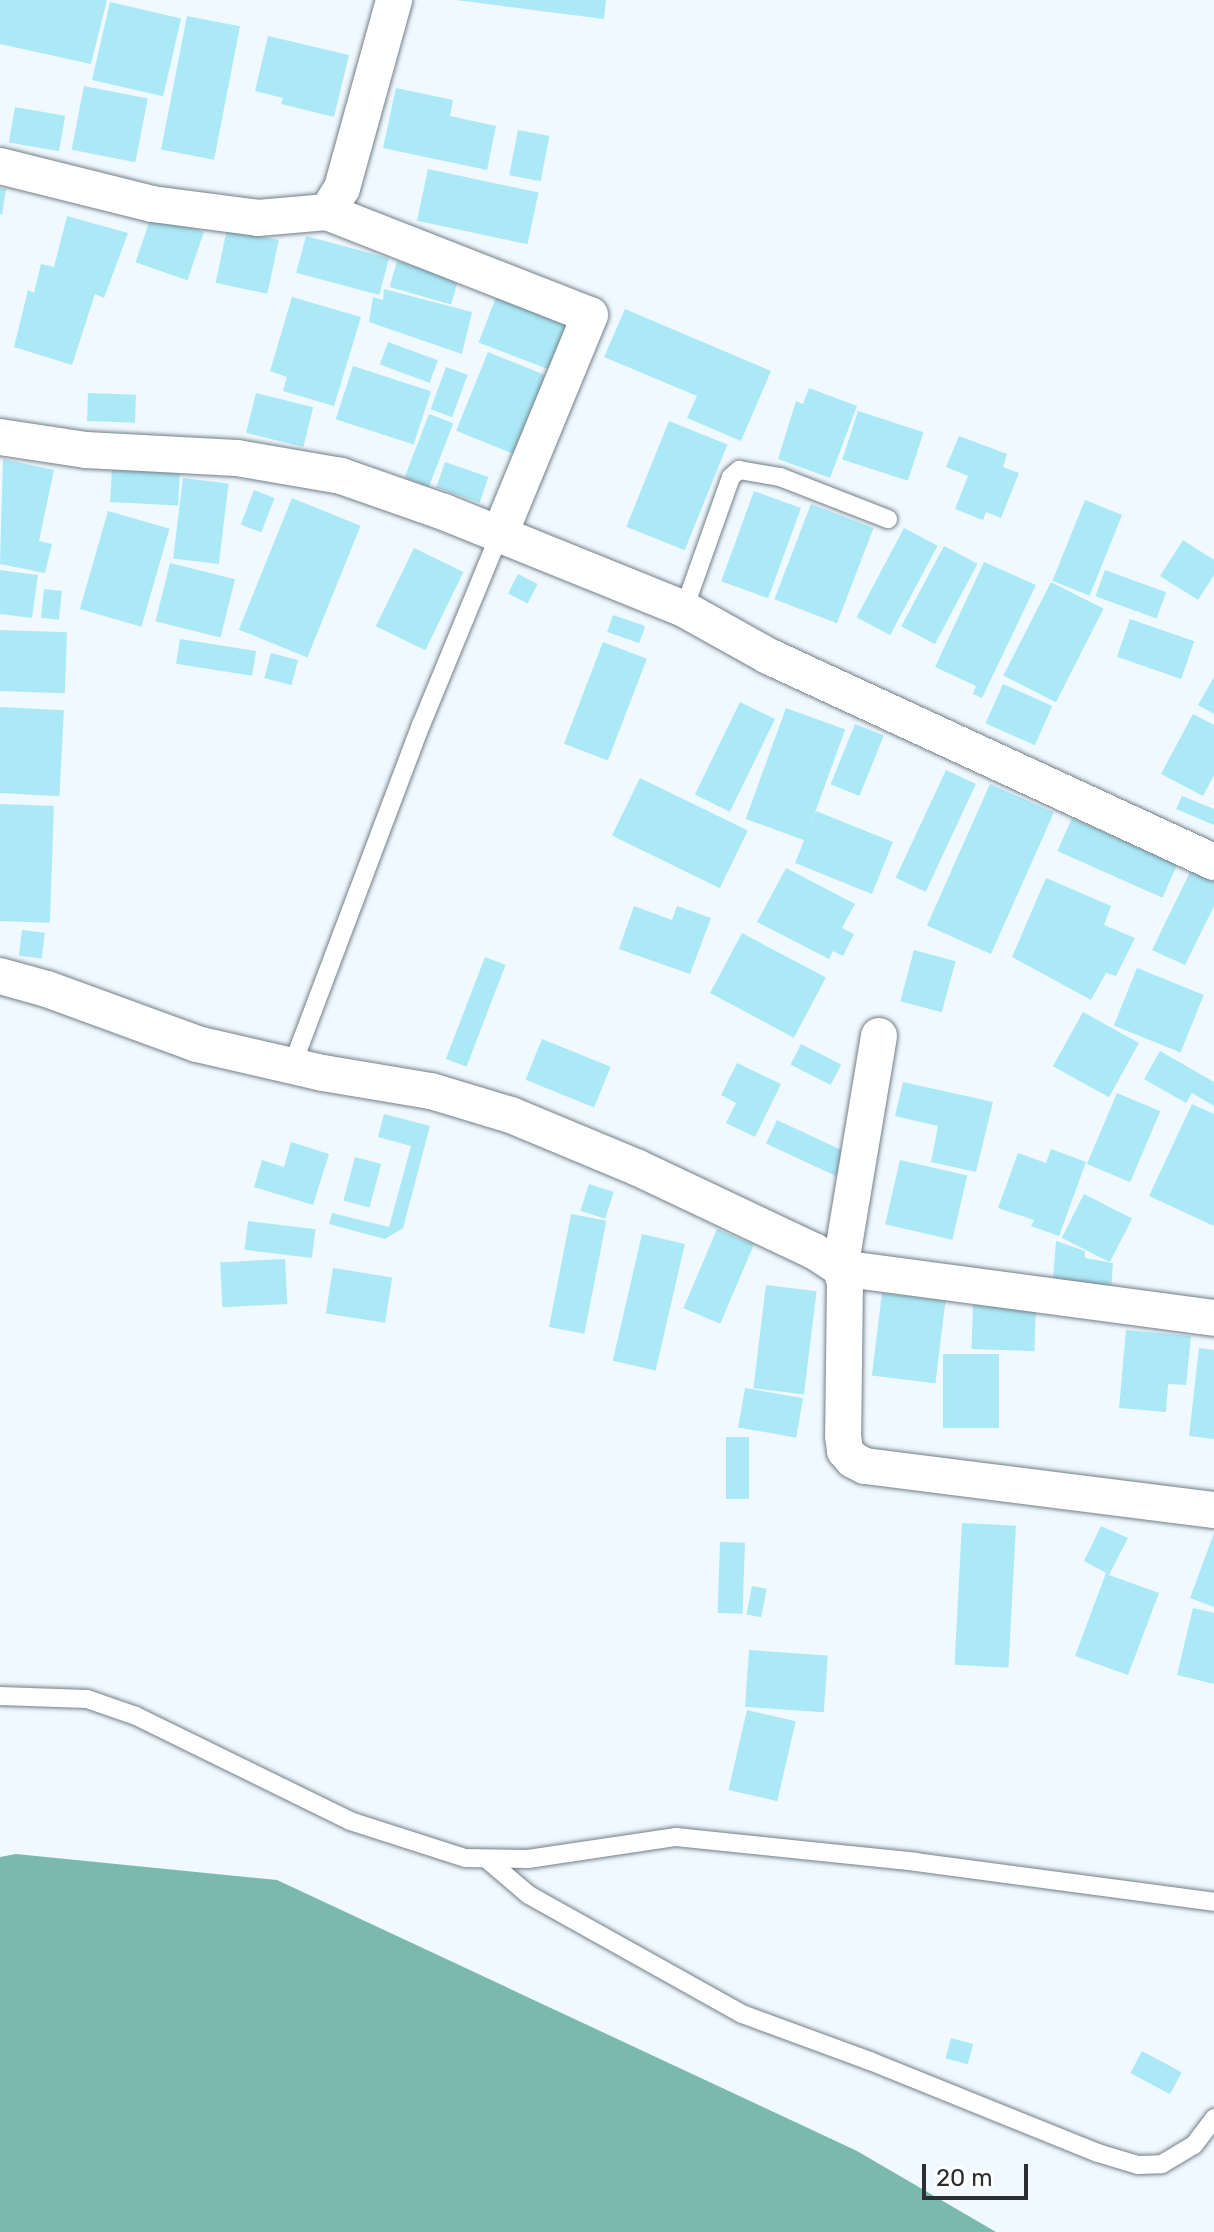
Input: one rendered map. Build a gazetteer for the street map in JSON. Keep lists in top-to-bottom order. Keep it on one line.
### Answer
{"scale_bar":"20 m"}
